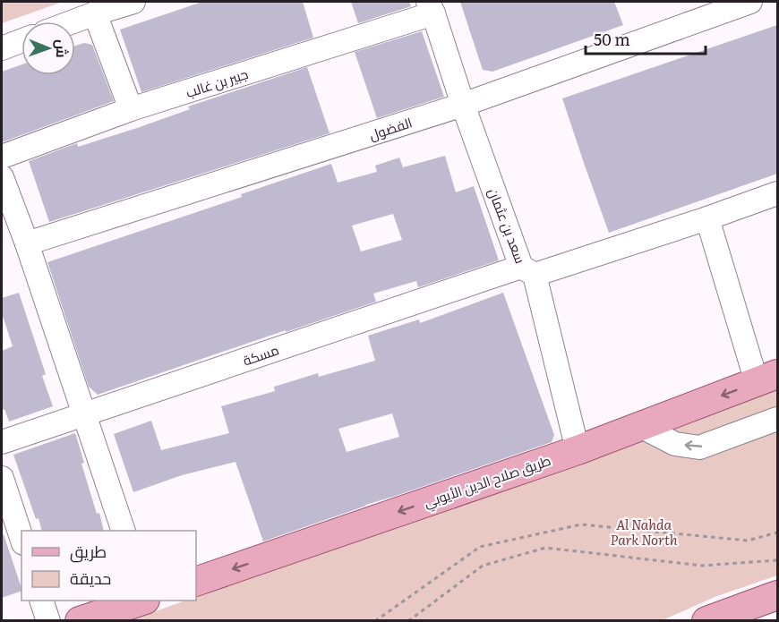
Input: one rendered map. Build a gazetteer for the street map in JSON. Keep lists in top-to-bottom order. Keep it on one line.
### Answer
{"streets":{"main road":["طريق صلاح الدين الأيوبي"],"street":["جبير بن غالب","الفضول","سعد بن عثمان","مسكة"]},"crossings":[["جبير بن غالب","سعد بن عثمان"],["الفضول","سعد بن عثمان"],["سعد بن عثمان","مسكة"],["سعد بن عثمان","طريق صلاح الدين الأيوبي"]],"one_way":["طريق صلاح الدين الأيوبي"],"parks":["Al Nahda Park North"],"legend":["طريق","حديقة"],"scale_bar":"50 m","north":"right"}
